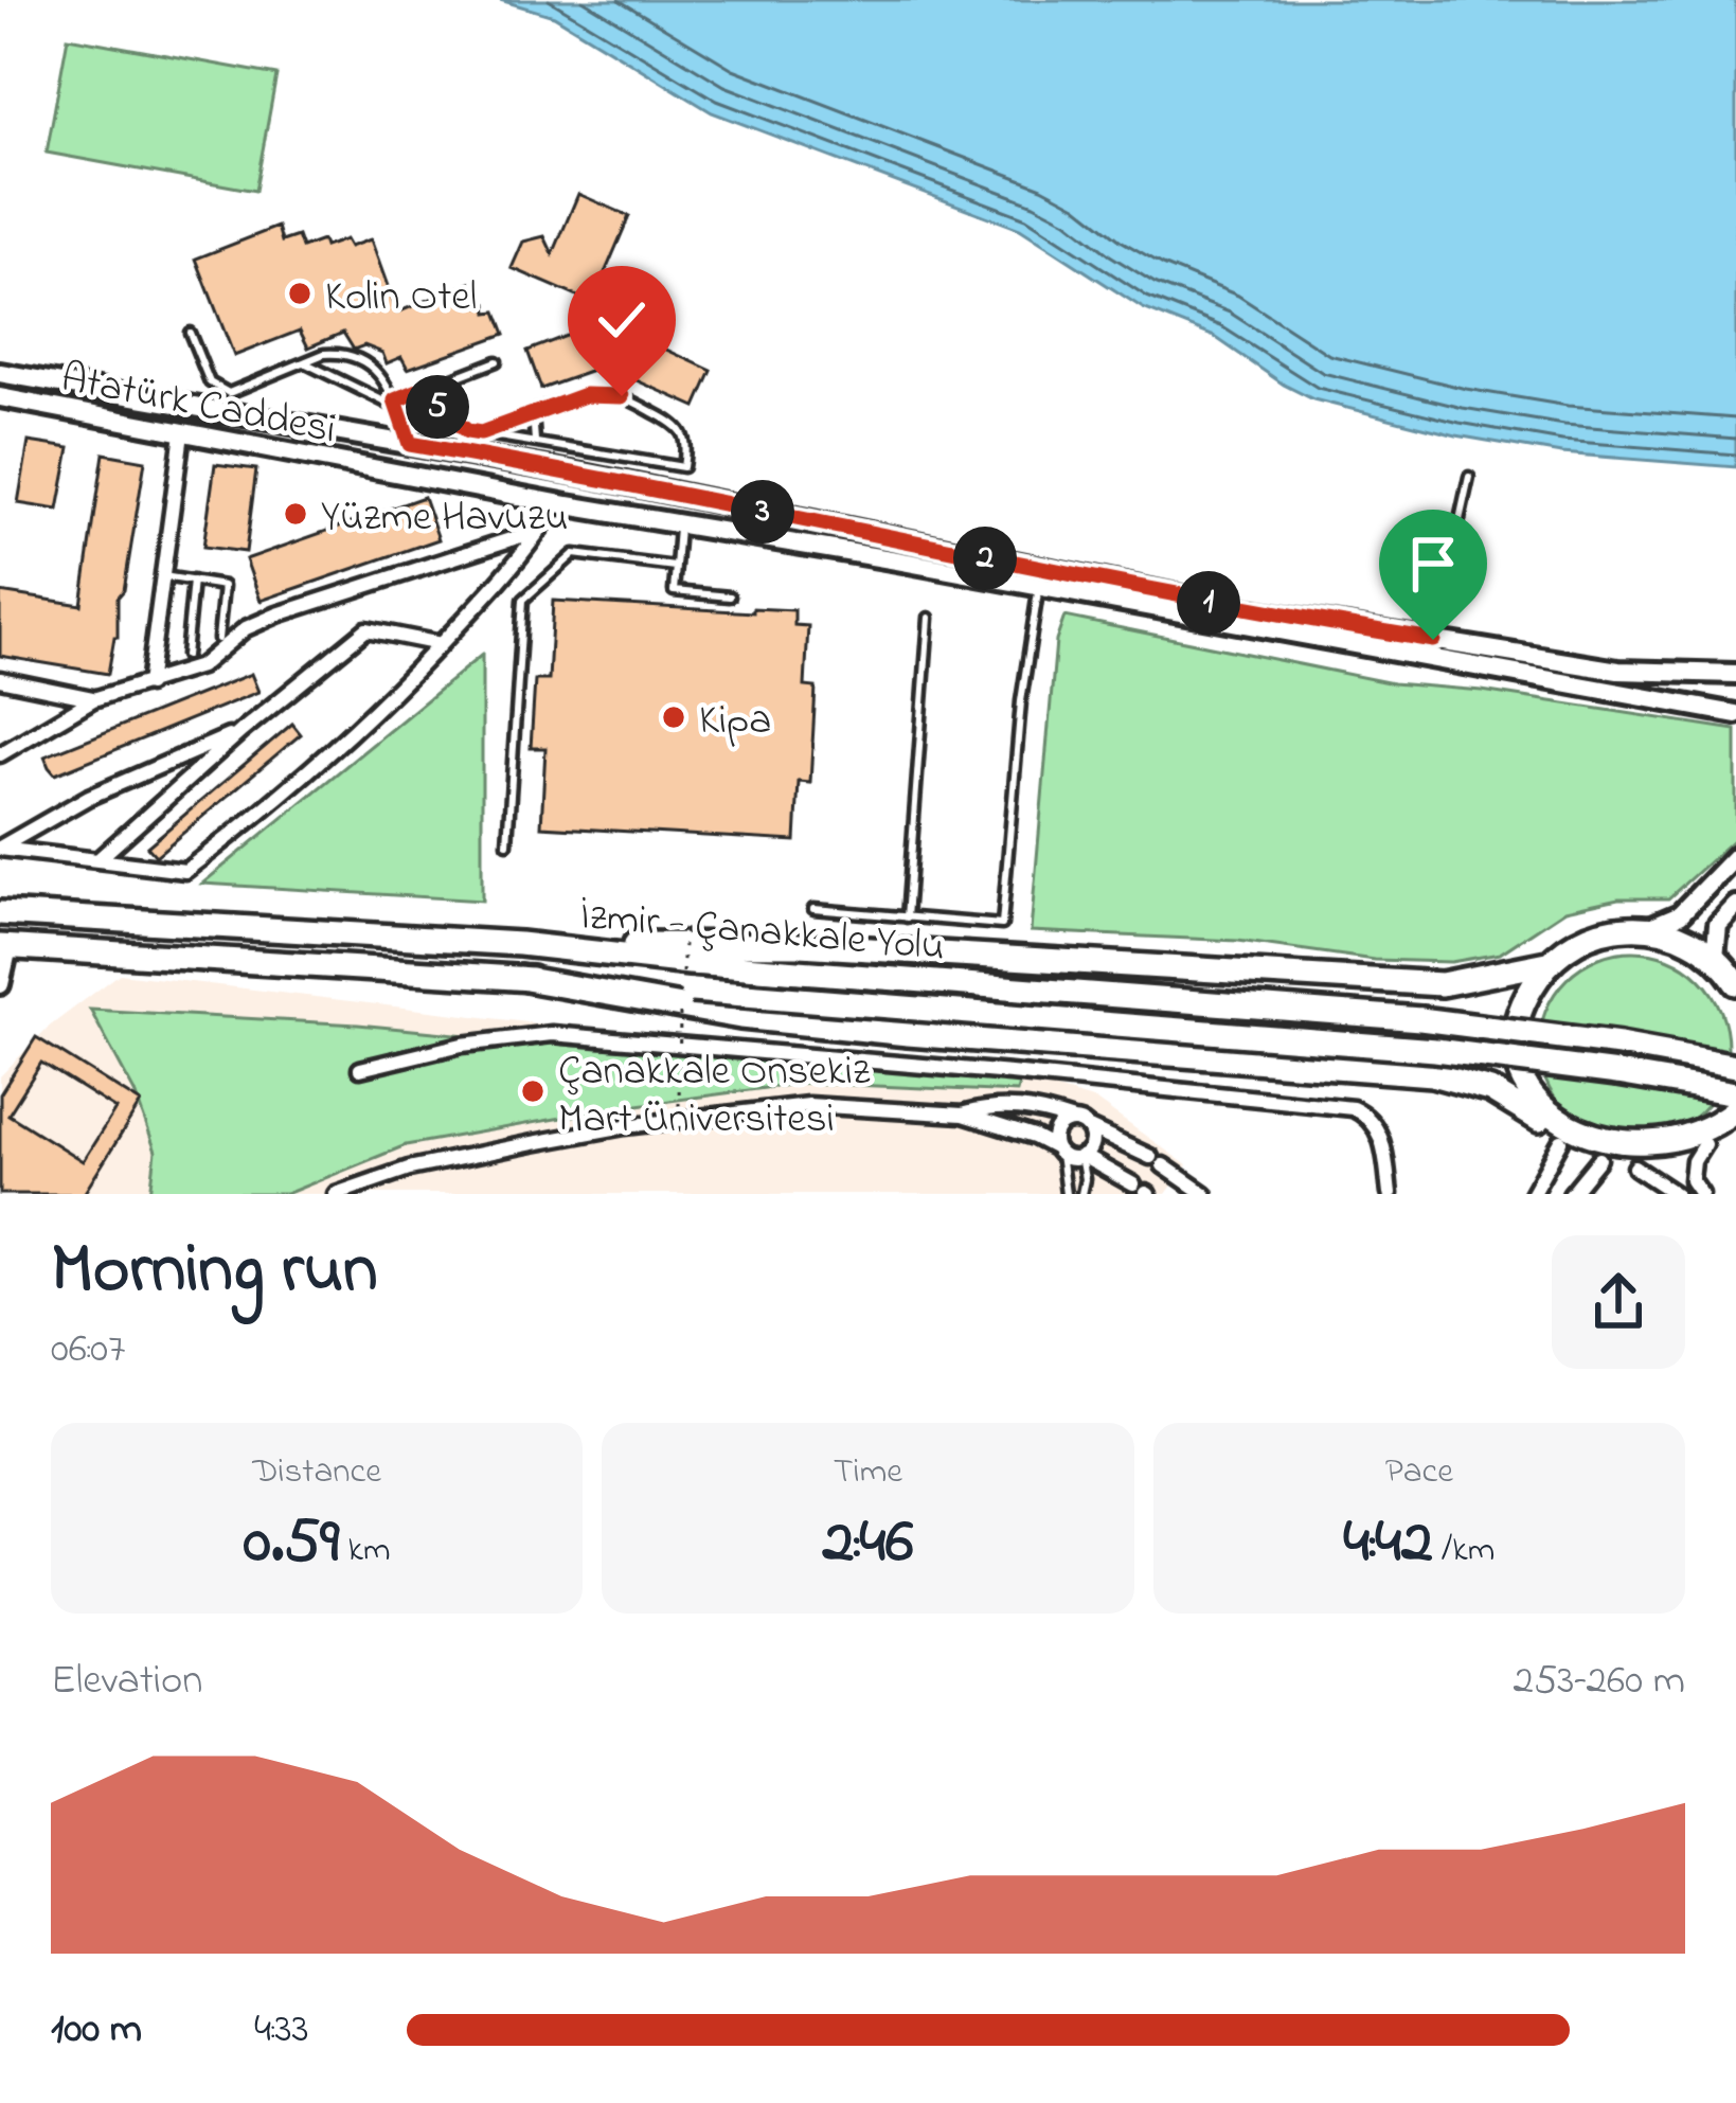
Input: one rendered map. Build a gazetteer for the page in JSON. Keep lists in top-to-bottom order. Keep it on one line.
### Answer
{"streets":{"highway":["İzmir - Çanakkale Yolu"],"main road":["Atatürk Caddesi"]},"places":["Kolin Otel","Yüzme Havuzu","Kipa","Çanakkale Onsekiz Mart Üniversitesi"],"page":{"pins":["5","3","2","1"],"heading":["Morning run","06:07"],"stats":[["Distance","0.59 km"],["Time","2:46"],["Pace","4:42 /km"]],"chart":["Elevation","253–260 m"],"list":[{"name":"100 m","note":"4:33"}]}}
